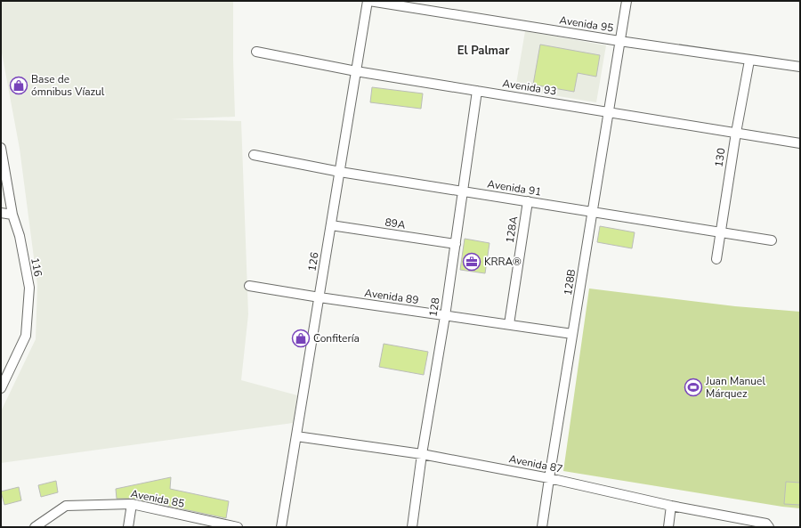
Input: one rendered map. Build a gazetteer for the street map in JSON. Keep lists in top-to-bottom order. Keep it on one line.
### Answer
{"streets":{"street":["Avenida 95","Avenida 93","130","Avenida 91","89A","128A","126","116","128B","Avenida 89","128","Avenida 87","Avenida 85"]},"crossings":[["Avenida 95","130"],["Avenida 95","126"],["Avenida 95","128B"],["Avenida 93","130"],["Avenida 93","126"],["Avenida 93","128B"],["Avenida 93","128"],["130","Avenida 91"],["Avenida 91","128A"],["Avenida 91","126"],["Avenida 91","128B"],["Avenida 91","128"],["89A","126"],["89A","128"],["128A","Avenida 89"],["126","Avenida 89"],["126","Avenida 87"],["128B","Avenida 89"],["128B","Avenida 87"],["Avenida 89","128"],["128","Avenida 87"]],"districts":["El Palmar"],"places":{"shop":["Base de ómnibus Víazul","Confitería"],"office":["KRRA®"],"sports":["Juan Manuel Márquez"]}}
